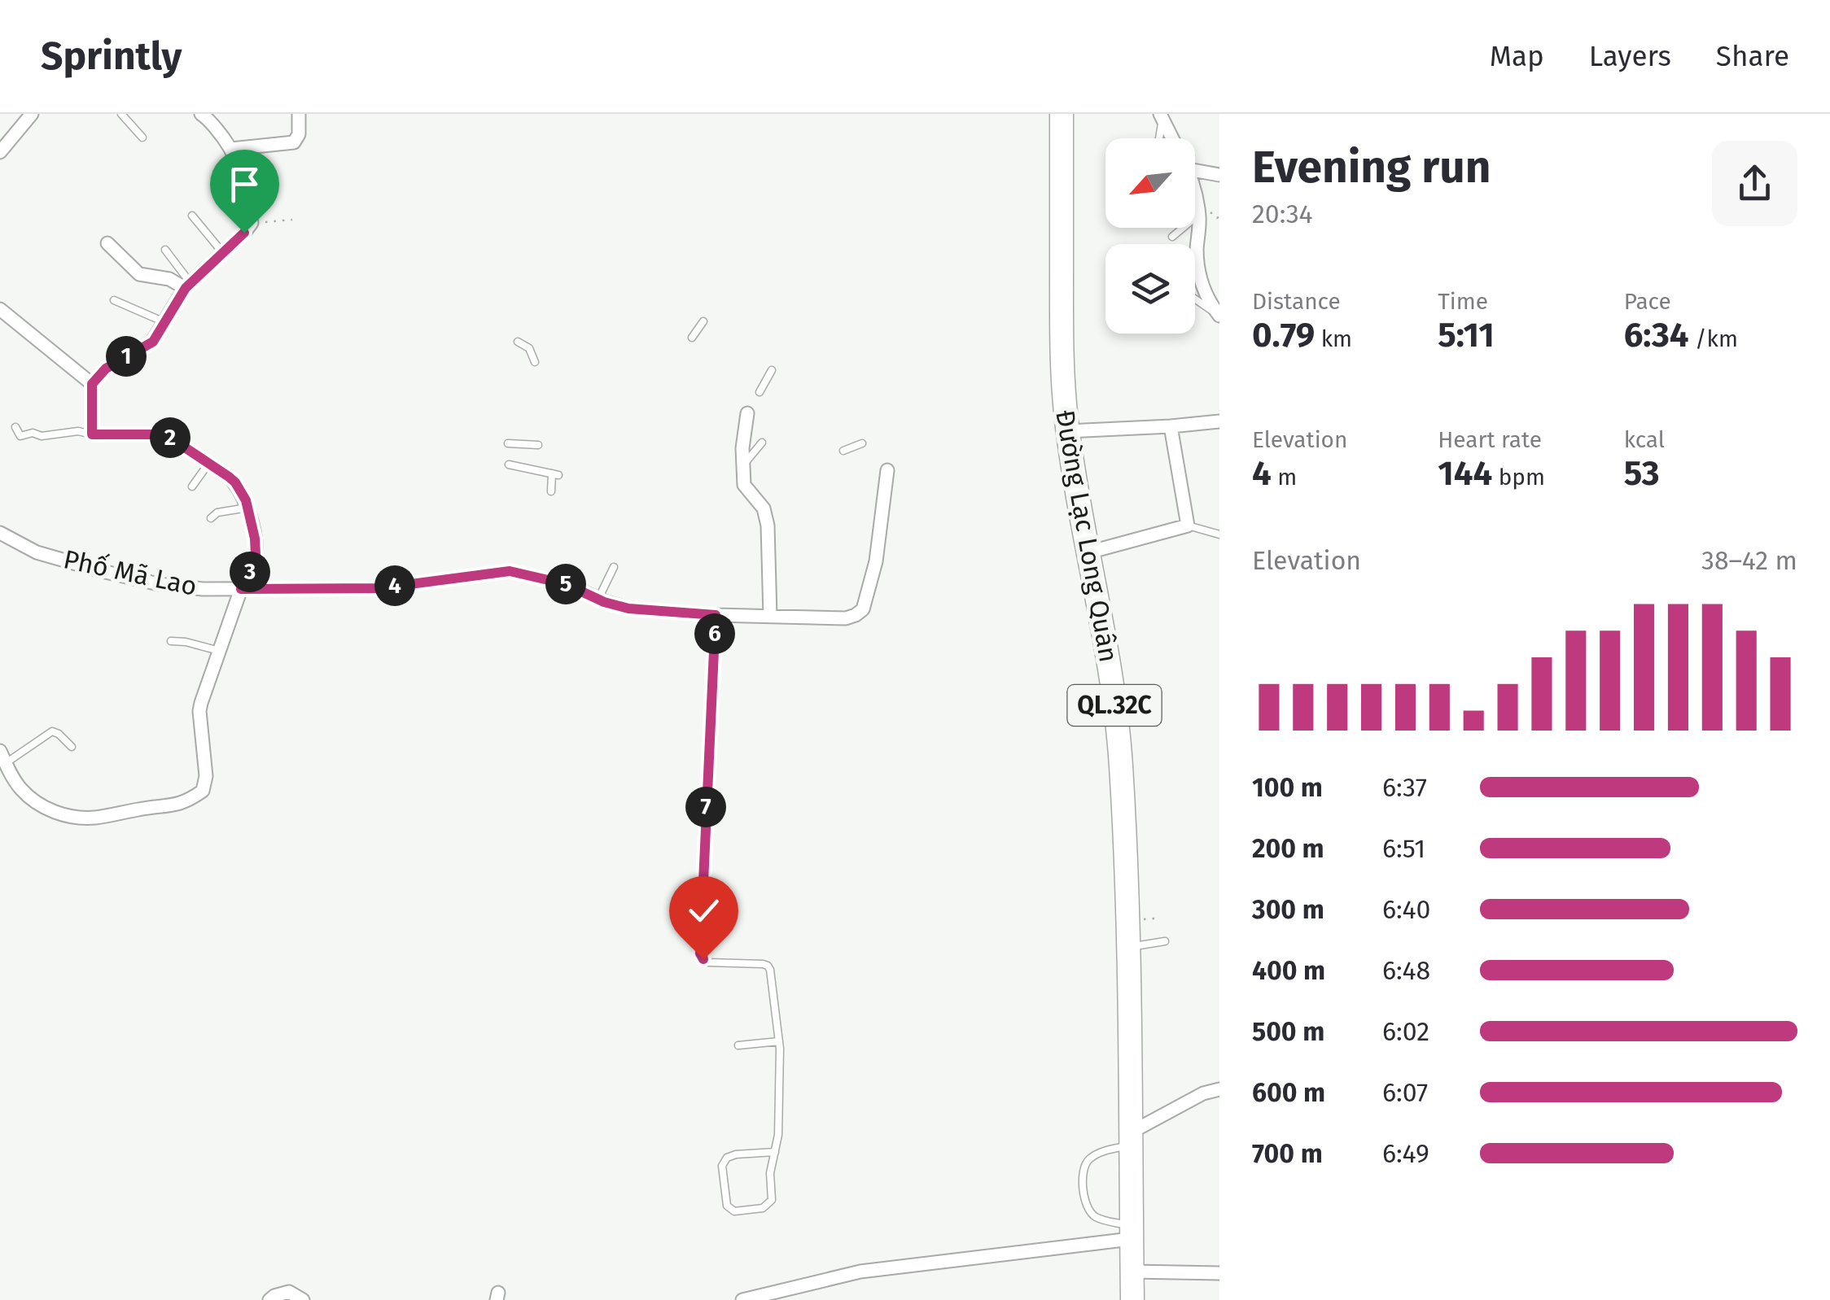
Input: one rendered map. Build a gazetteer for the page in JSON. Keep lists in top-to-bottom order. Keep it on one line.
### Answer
{"streets":{"highway":["Đường Lạc Long Quân","QL.32C"],"street":["Phố Mã Lao"]},"north":"bottom left","page":{"header":"Sprintly","nav":["Map","Layers","Share"],"heading":["Evening run","20:34"],"stats":[["Distance","0.79 km"],["Time","5:11"],["Pace","6:34 /km"],["Elevation","4 m"],["Heart rate","144 bpm"],["kcal","53"]],"pins":["1","2","3","5","4","6","7"],"chart":["Elevation","38–42 m"],"list":[{"name":"100 m","note":"6:37"},{"name":"200 m","note":"6:51"},{"name":"300 m","note":"6:40"},{"name":"400 m","note":"6:48"},{"name":"500 m","note":"6:02"},{"name":"600 m","note":"6:07"},{"name":"700 m","note":"6:49"}]}}
